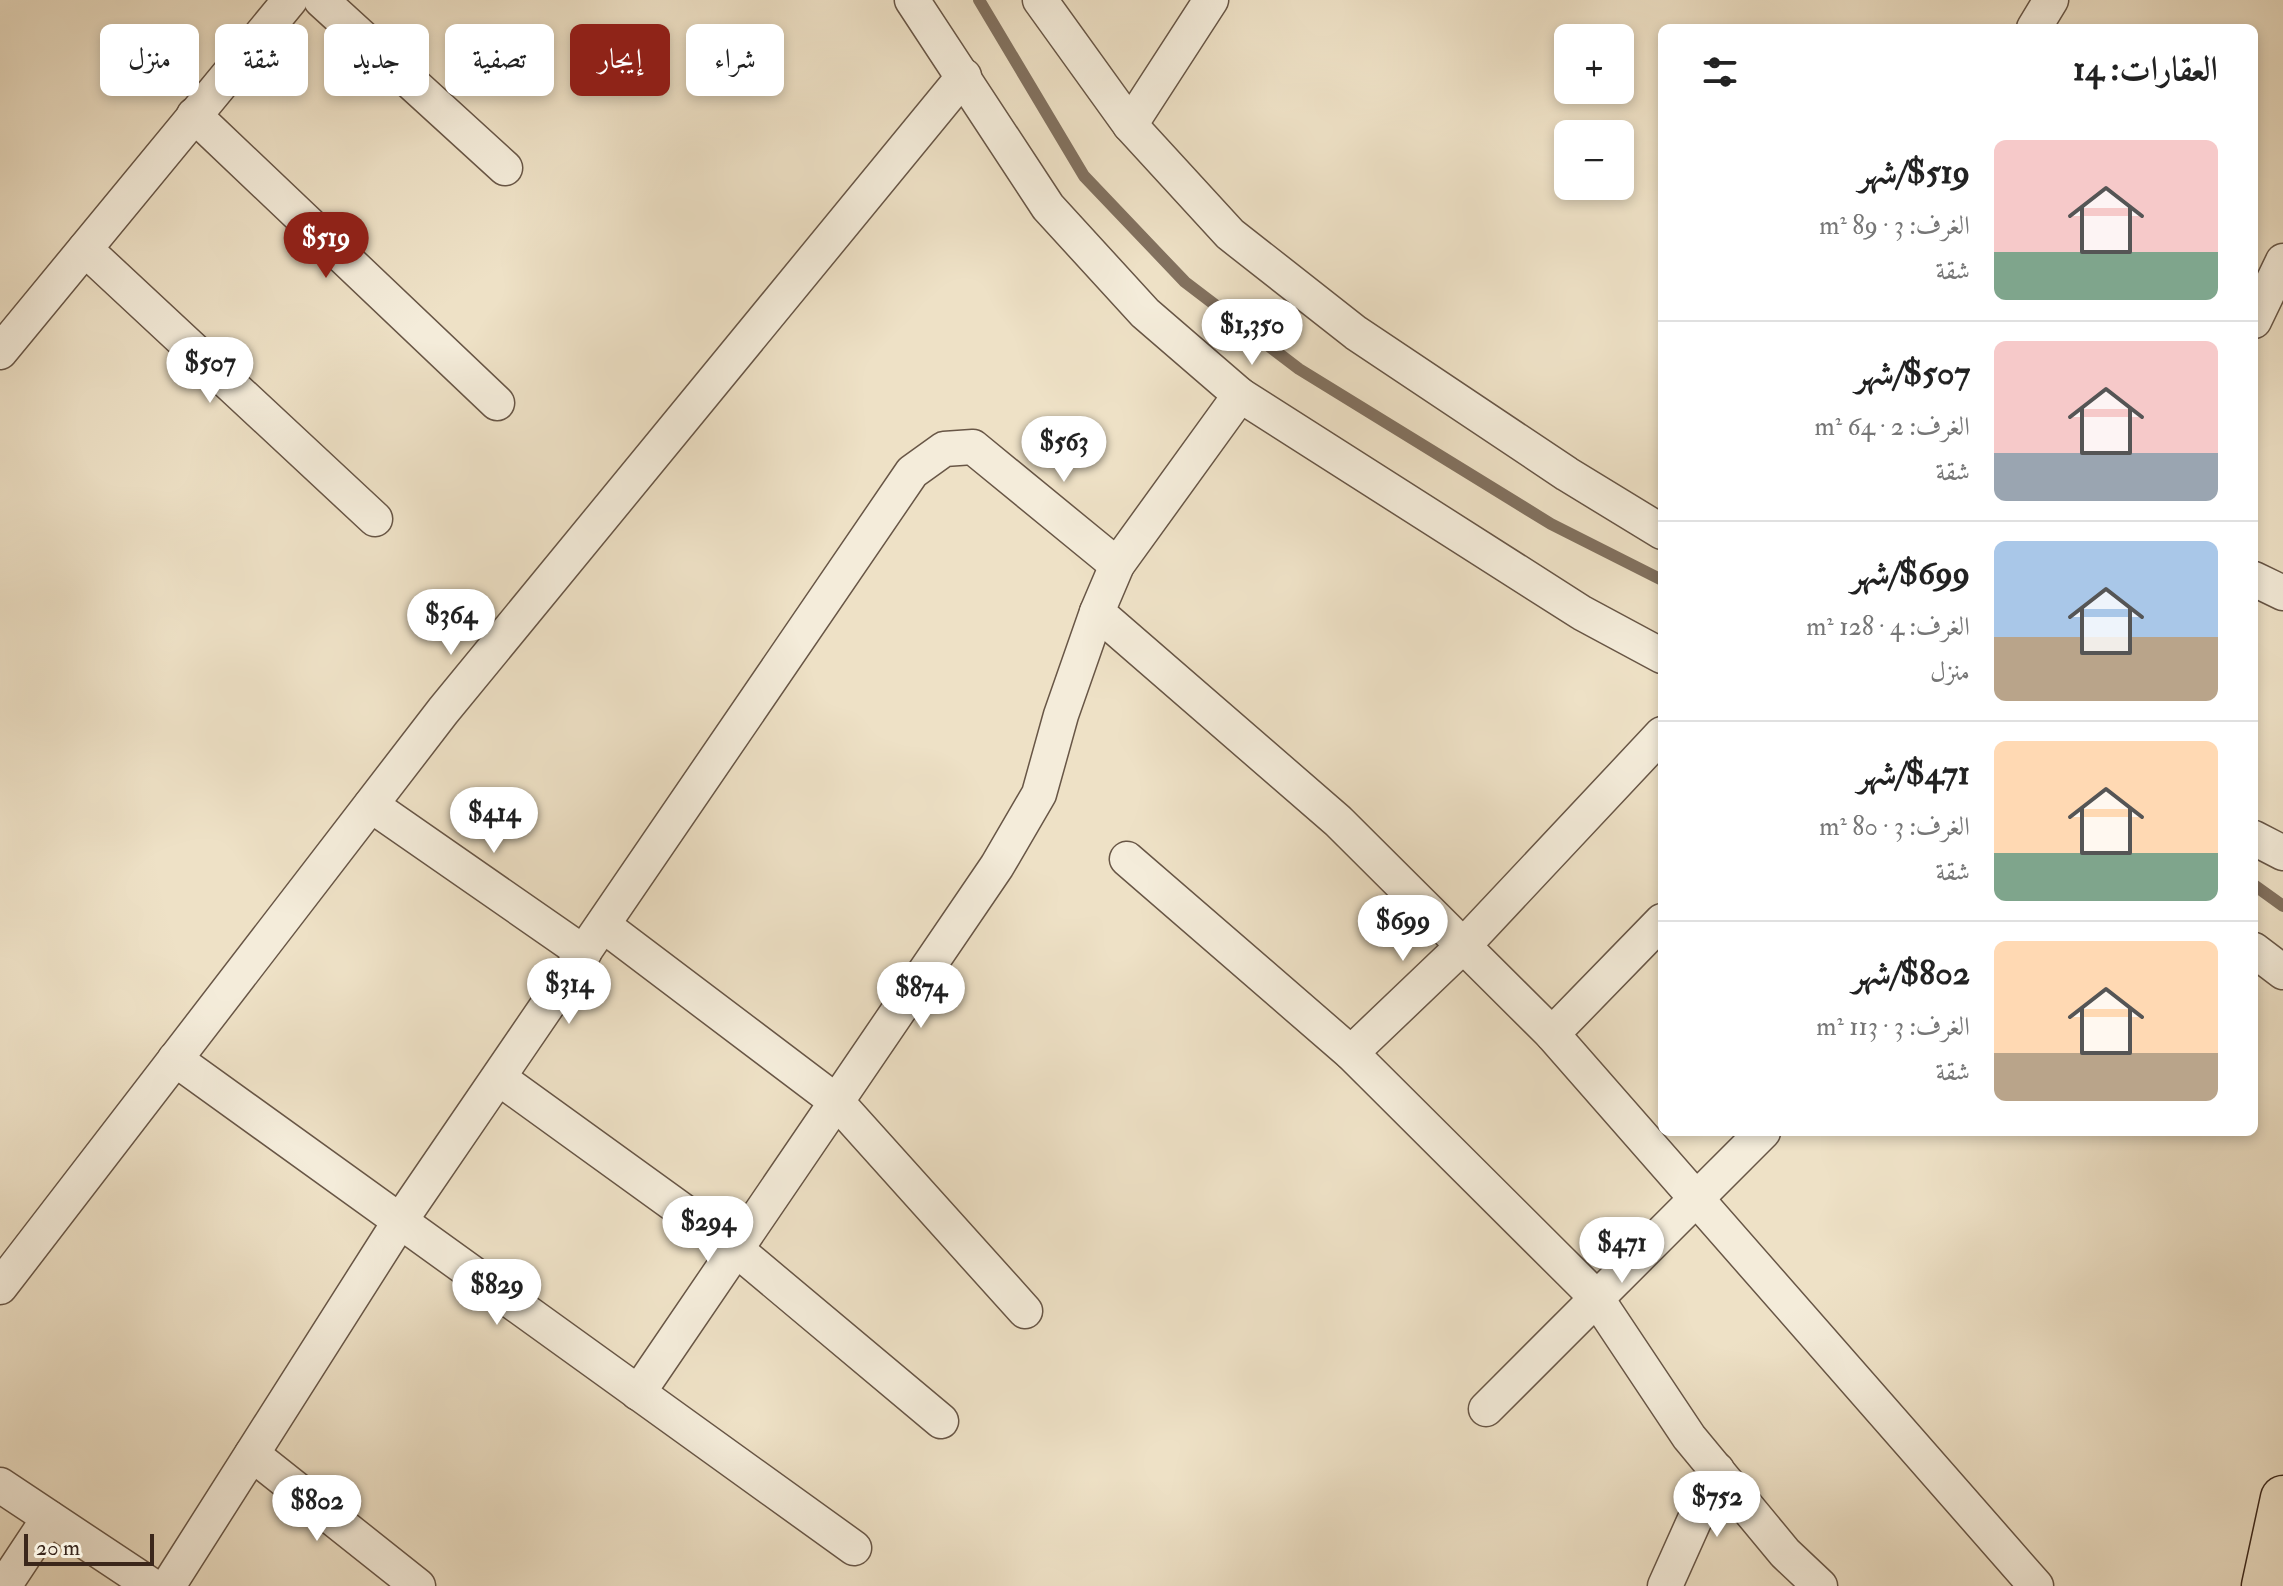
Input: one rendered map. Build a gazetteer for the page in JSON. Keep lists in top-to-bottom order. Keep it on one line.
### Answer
{"scale_bar":"20 m","page":{"map_buttons":["+","−"],"chip":["شراء","إيجار","تصفية","جديد","شقة","منزل"],"heading":"العقارات: 14","list":[{"name":"$519/شهر","note":"الغرف: 3 · 89 m² · شقة"},{"name":"$507/شهر","note":"الغرف: 2 · 64 m² · شقة"},{"name":"$699/شهر","note":"الغرف: 4 · 128 m² · منزل"},{"name":"$471/شهر","note":"الغرف: 3 · 80 m² · شقة"},{"name":"$802/شهر","note":"الغرف: 3 · 113 m² · شقة"}],"price":["$519","$1,350","$507","$563","$364","$414","$699","$314","$874","$294","$471","$829","$752","$802"],"scale":"20 m"}}
